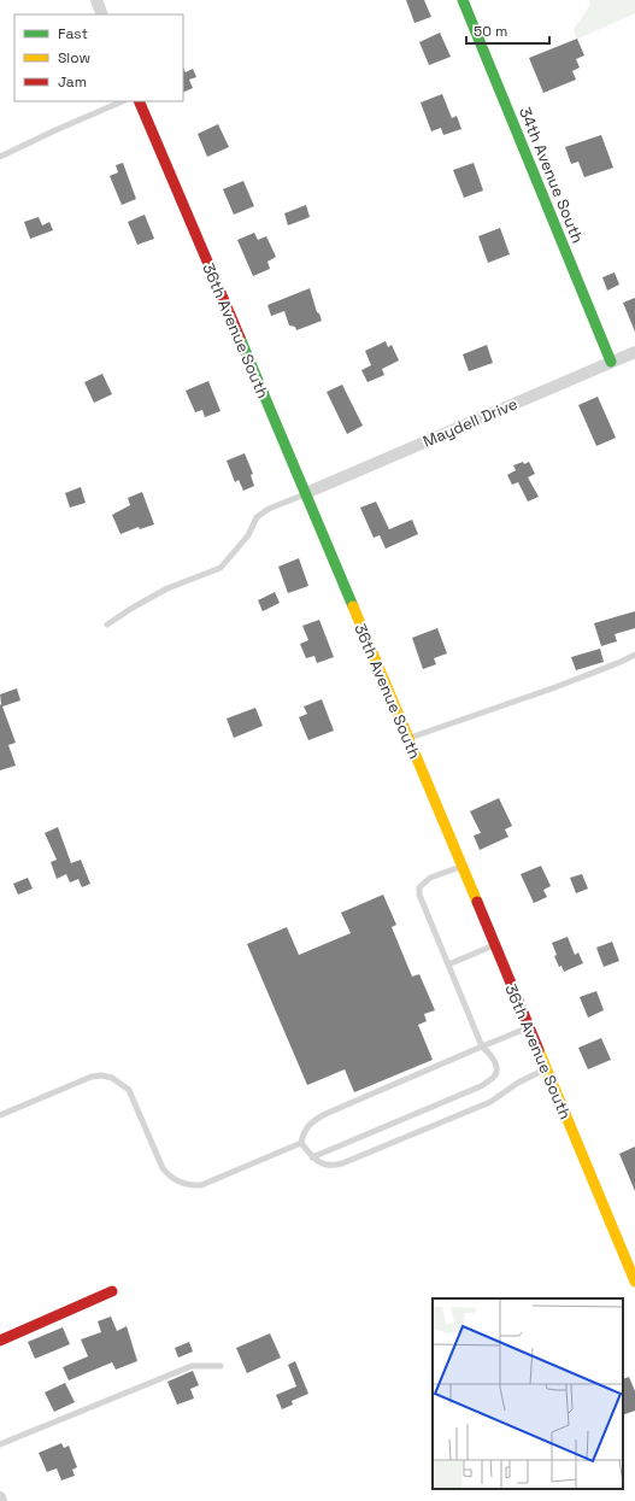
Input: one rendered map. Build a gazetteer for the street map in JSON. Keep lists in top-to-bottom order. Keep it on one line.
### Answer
{"streets":{"street":["34th Avenue South","36th Avenue South","Maydell Drive"]},"crossings":[["34th Avenue South","Maydell Drive"],["36th Avenue South","Maydell Drive"]],"legend":["Fast","Slow","Jam"],"scale_bar":"50 m"}
